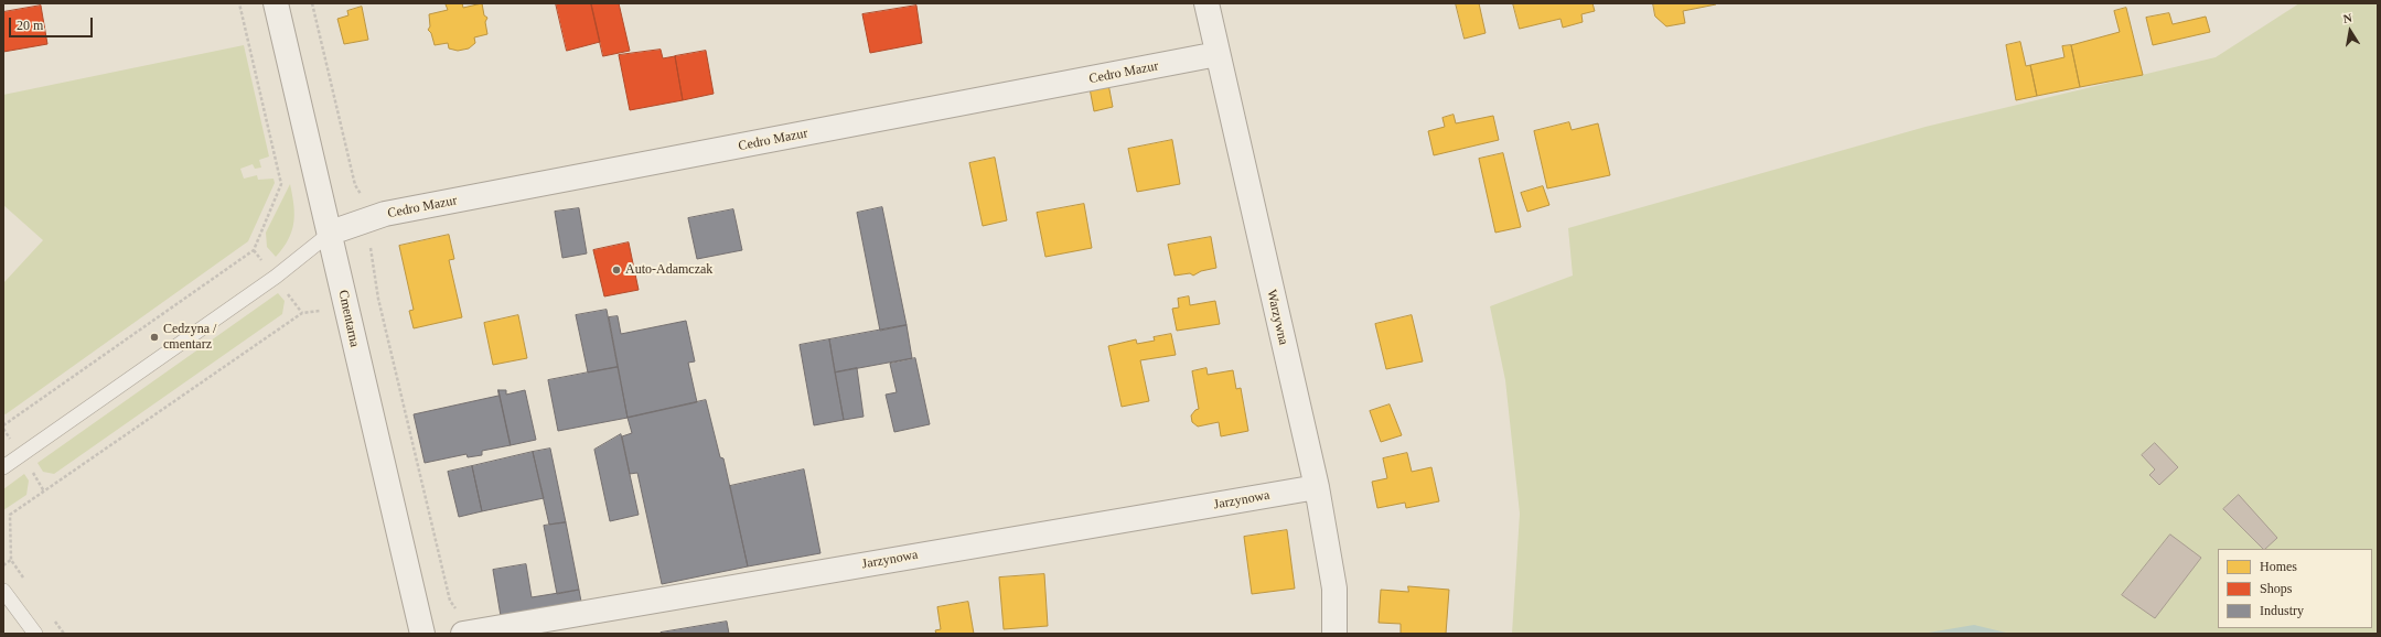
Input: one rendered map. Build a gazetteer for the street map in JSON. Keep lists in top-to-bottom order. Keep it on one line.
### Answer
{"streets":{"street":["Cedro Mazur","Warzywna","Cmentarna","Jarzynowa"]},"crossings":[["Cedro Mazur","Warzywna"],["Cedro Mazur","Cmentarna"],["Warzywna","Jarzynowa"]],"places":["Auto-Adamczak","Cedzyna / cmentarz"],"legend":["Homes","Shops","Industry"],"scale_bar":"20 m","north":"top"}
